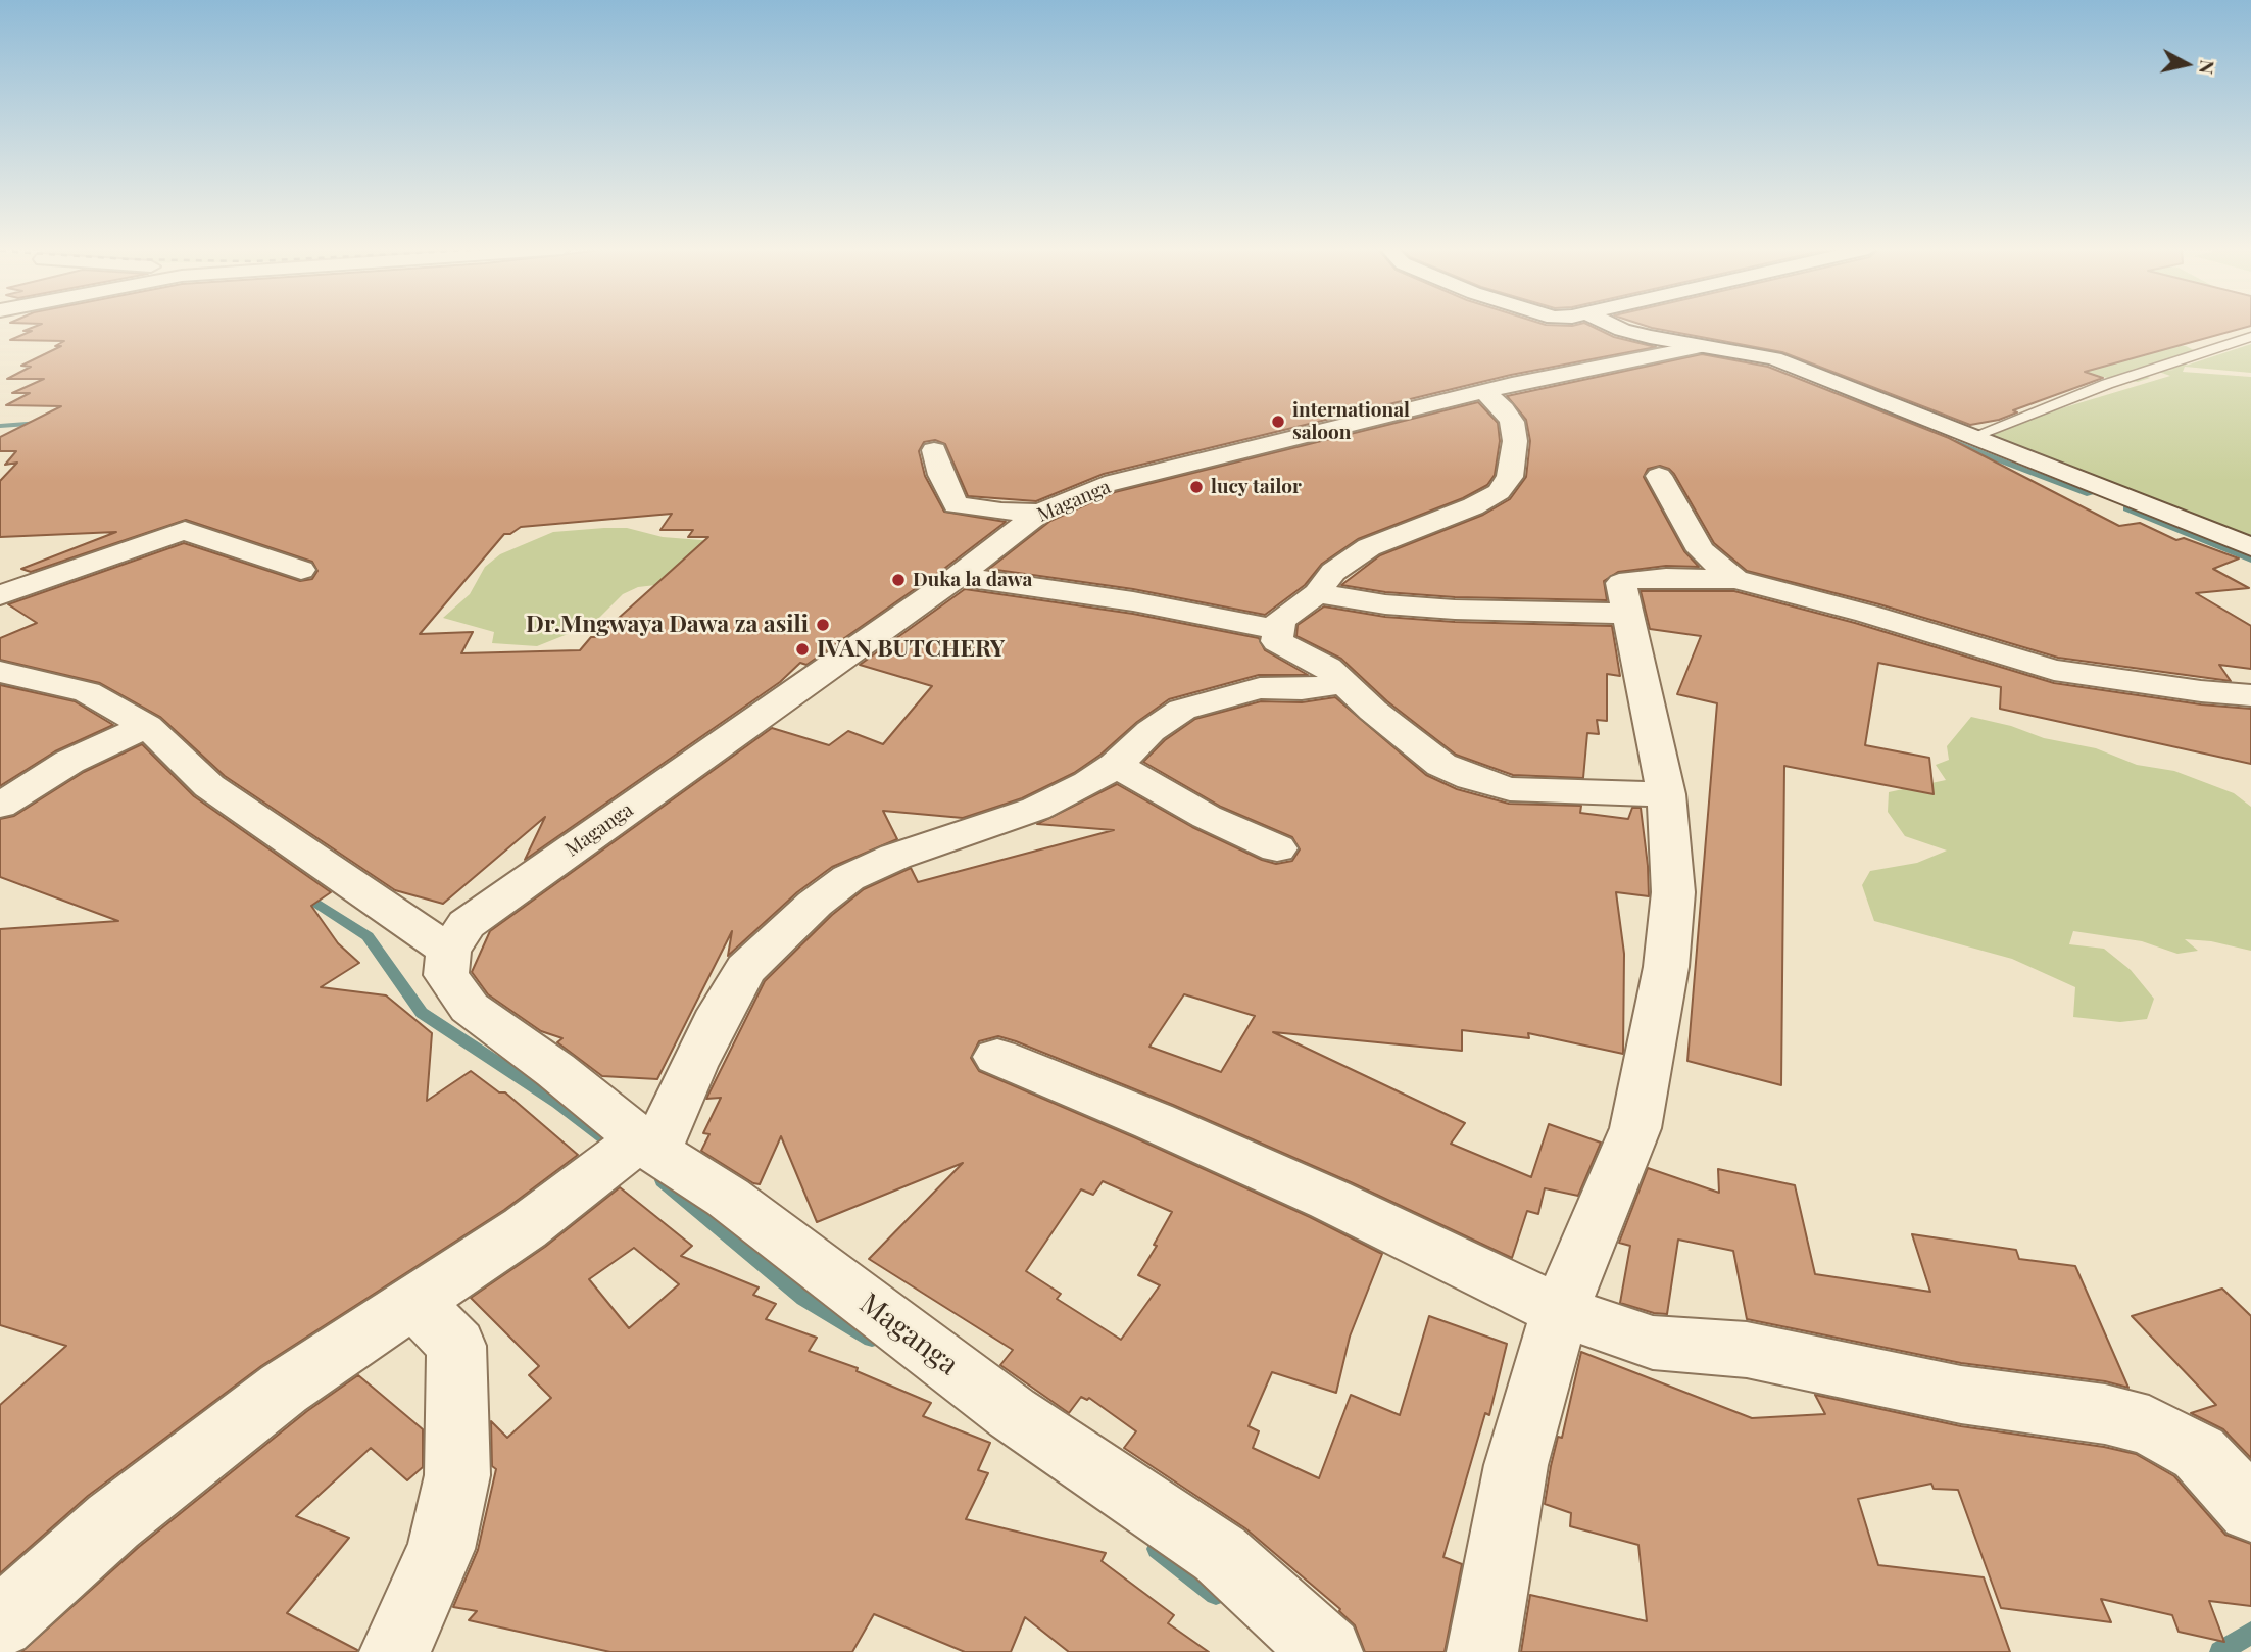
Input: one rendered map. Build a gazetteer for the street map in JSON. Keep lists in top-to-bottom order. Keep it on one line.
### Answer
{"streets":{"street":["Maganga"]},"places":["international saloon","lucy tailor","Duka la dawa","Dr.Mngwaya Dawa za asili","IVAN BUTCHERY"],"north":"right"}
